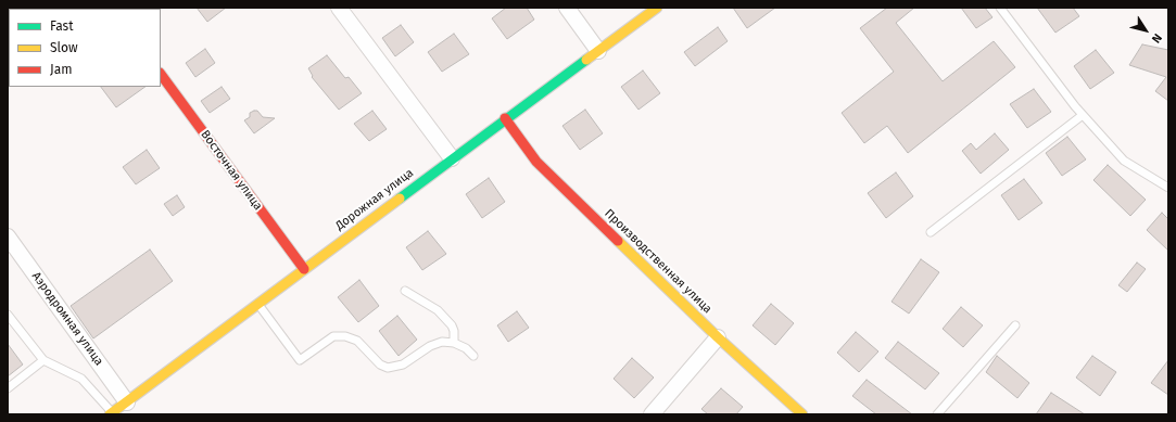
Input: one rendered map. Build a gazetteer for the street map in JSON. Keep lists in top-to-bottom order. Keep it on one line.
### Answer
{"streets":{"main road":["Восточная улица","Дорожная улица","Производственная улица"],"street":["Аэродромная улица"]},"crossings":[["Восточная улица","Дорожная улица"],["Дорожная улица","Производственная улица"],["Дорожная улица","Аэродромная улица"]],"legend":["Fast","Slow","Jam"],"north":"bottom right"}
